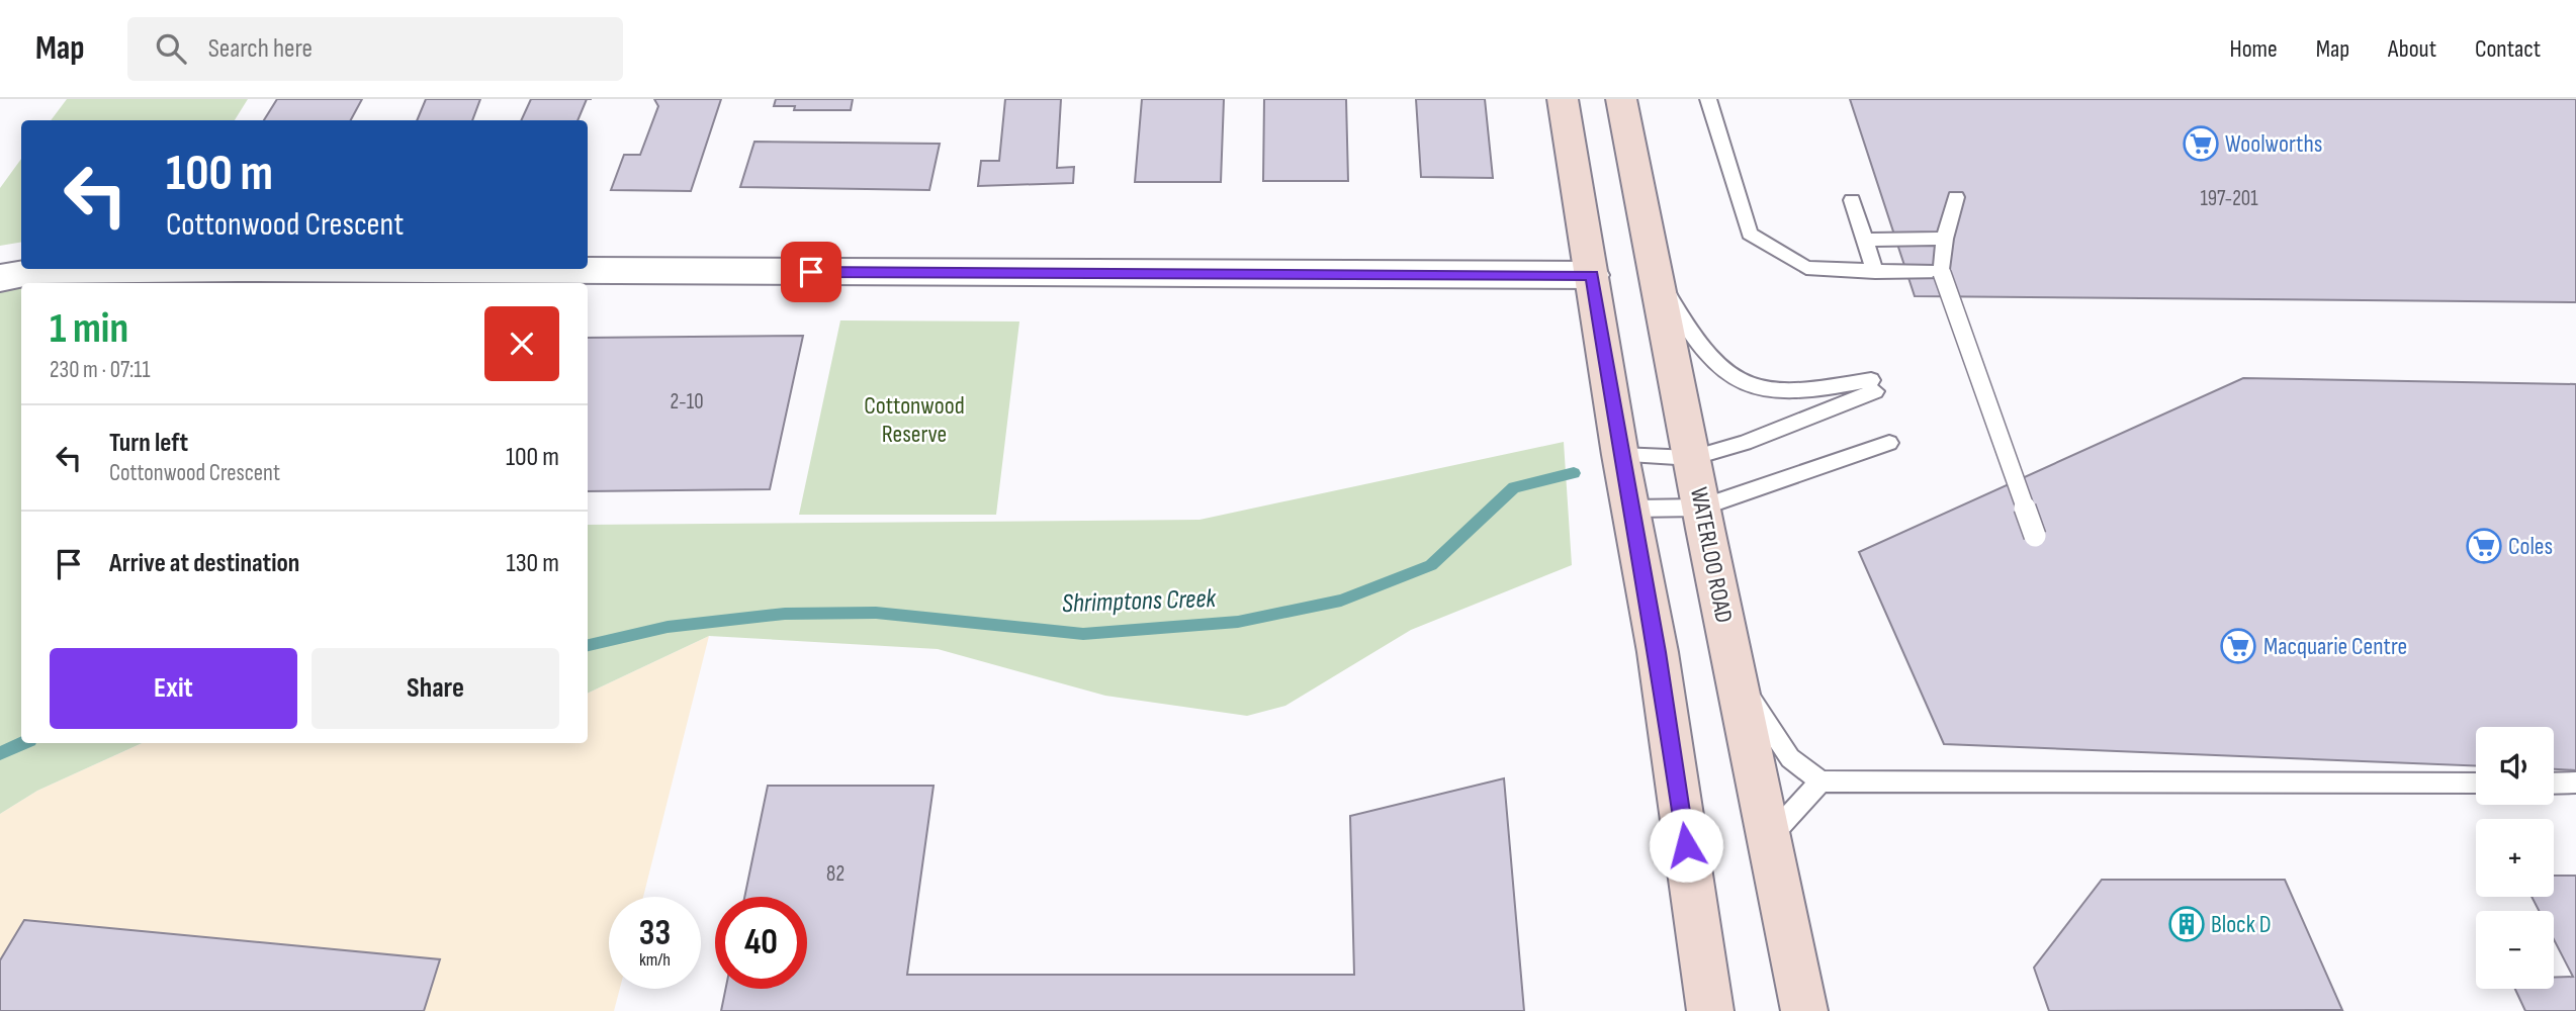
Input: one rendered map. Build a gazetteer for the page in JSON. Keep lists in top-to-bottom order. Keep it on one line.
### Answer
{"streets":{"street":["WATERLOO ROAD"]},"water":["Shrimptons Creek"],"parks":["Cottonwood Reserve"],"places":{"supermarket":["Woolworths","Coles","Macquarie Centre"],"building":["Block D"]},"house_numbers":["197-201","2-10","82"],"page":{"header":"Map","search":"Search here","nav":["Home","Map","About","Contact"],"turn":["100 m","Cottonwood Crescent"],"heading":["1 min","230 m · 07:11"],"list":[{"name":"Turn left","note":"Cottonwood Crescent","value":"100 m"},{"name":"Arrive at destination","value":"130 m"}],"buttons":["Exit","Share"],"map_buttons":["+","−"],"speed":"33 km/h","limit":"40"}}
